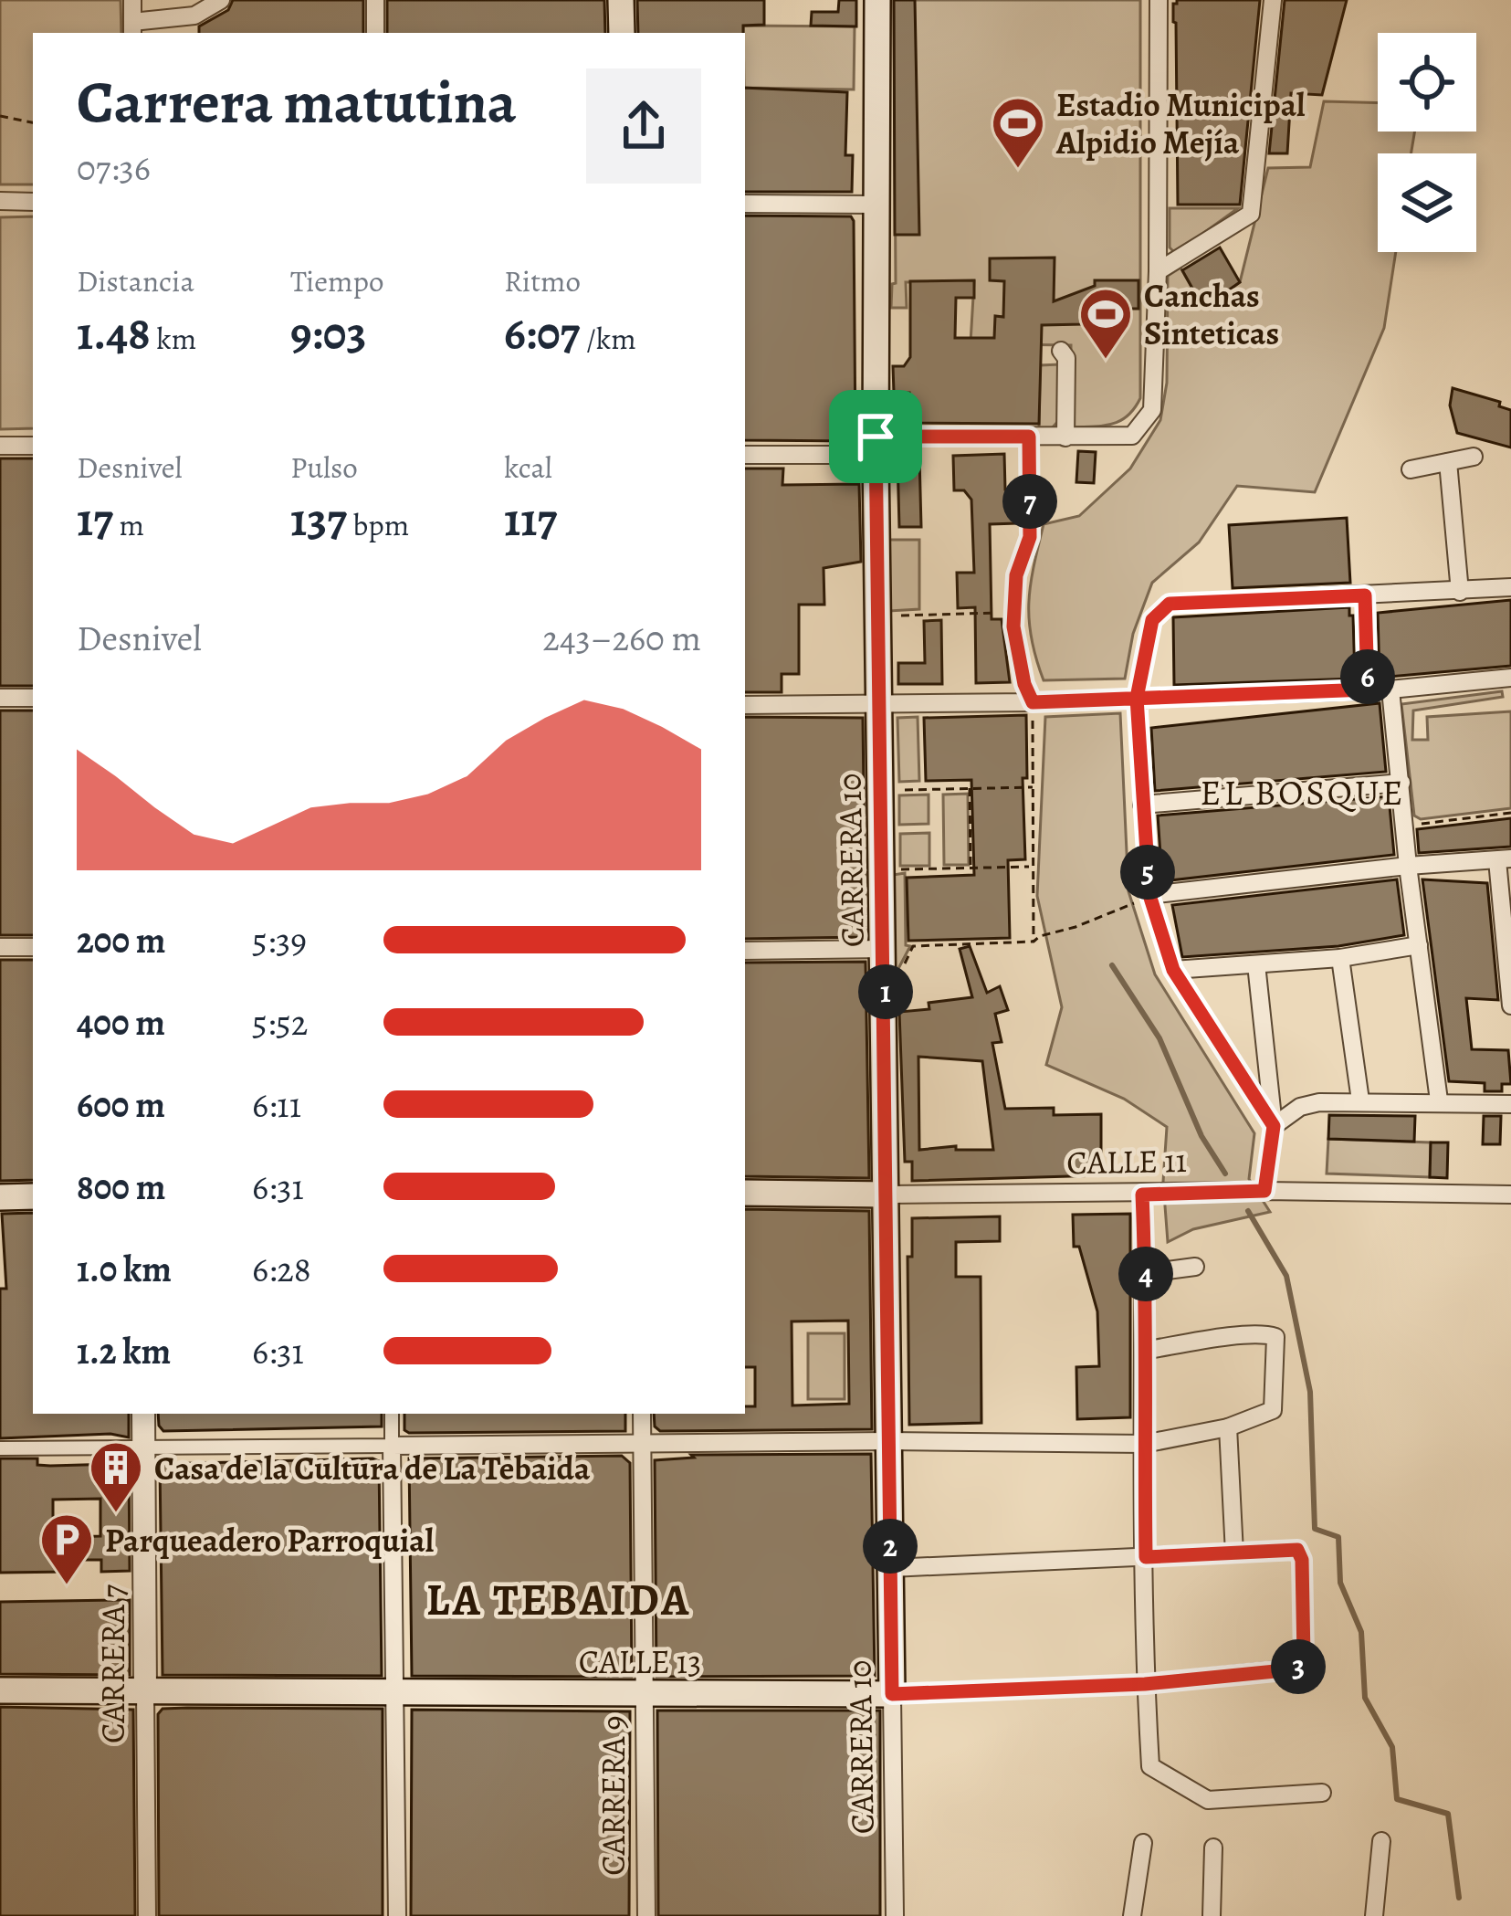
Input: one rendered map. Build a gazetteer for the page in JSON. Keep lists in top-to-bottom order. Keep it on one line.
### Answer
{"streets":{"main road":["CARRERA 10","CALLE 11","CALLE 13"],"street":["CARRERA 7","CARRERA 9"]},"crossings":[["CARRERA 10","CALLE 11"],["CARRERA 10","CALLE 13"],["CALLE 13","CARRERA 7"],["CALLE 13","CARRERA 9"]],"districts":["EL BOSQUE","LA TEBAIDA"],"places":{"sports":["Estadio Municipal Alpidio Mejía","Canchas Sinteticas"],"building":["Casa de la Cultura de La Tebaida"],"parking":["Parqueadero Parroquial"]},"page":{"heading":["Carrera matutina","07:36"],"stats":[["Distancia","1.48 km"],["Tiempo","9:03"],["Ritmo","6:07 /km"],["Desnivel","17 m"],["Pulso","137 bpm"],["kcal","117"]],"pins":["7","6","5","1","4","2","3"],"chart":["Desnivel","243–260 m"],"list":[{"name":"200 m","note":"5:39"},{"name":"400 m","note":"5:52"},{"name":"600 m","note":"6:11"},{"name":"800 m","note":"6:31"},{"name":"1.0 km","note":"6:28"},{"name":"1.2 km","note":"6:31"}]}}
